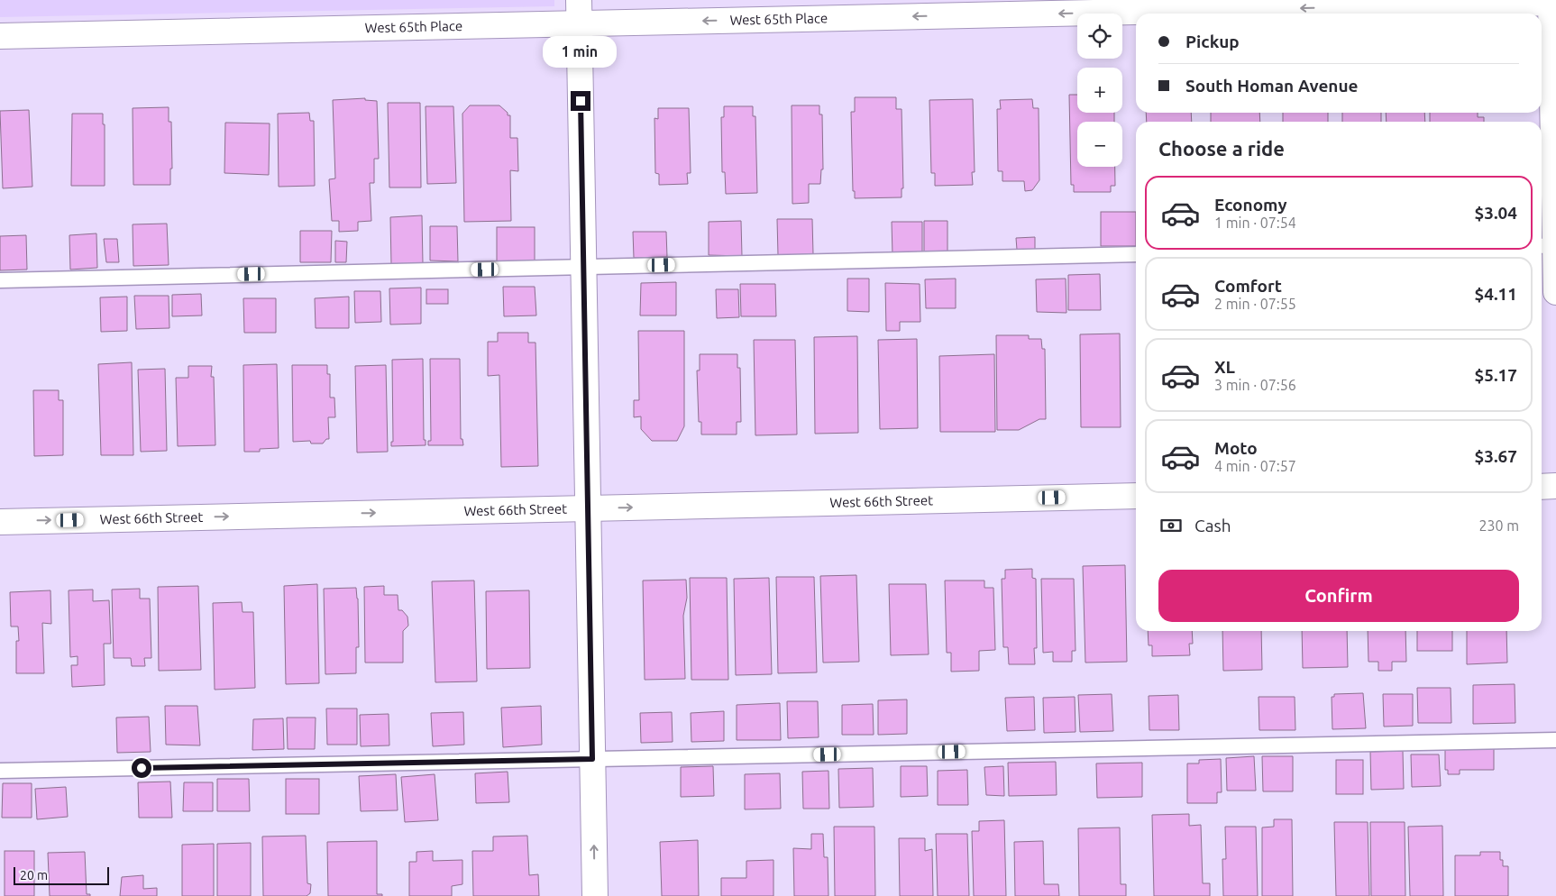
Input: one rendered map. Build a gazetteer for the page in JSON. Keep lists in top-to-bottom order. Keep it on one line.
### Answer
{"streets":{"street":["West 65th Place","West 66th Street"]},"one_way":["West 65th Place","West 66th Street"],"scale_bar":"20 m","page":{"map_buttons":["+","−"],"banner":["Pickup","South Homan Avenue"],"bubble":"1 min","heading":"Choose a ride","list":[{"name":"Economy","note":"1 min · 07:54","value":"$3.04"},{"name":"Comfort","note":"2 min · 07:55","value":"$4.11"},{"name":"XL","note":"3 min · 07:56","value":"$5.17"},{"name":"Moto","note":"4 min · 07:57","value":"$3.67"}],"pay":["Cash","230 m"],"buttons":"Confirm","scale":"20 m"}}
